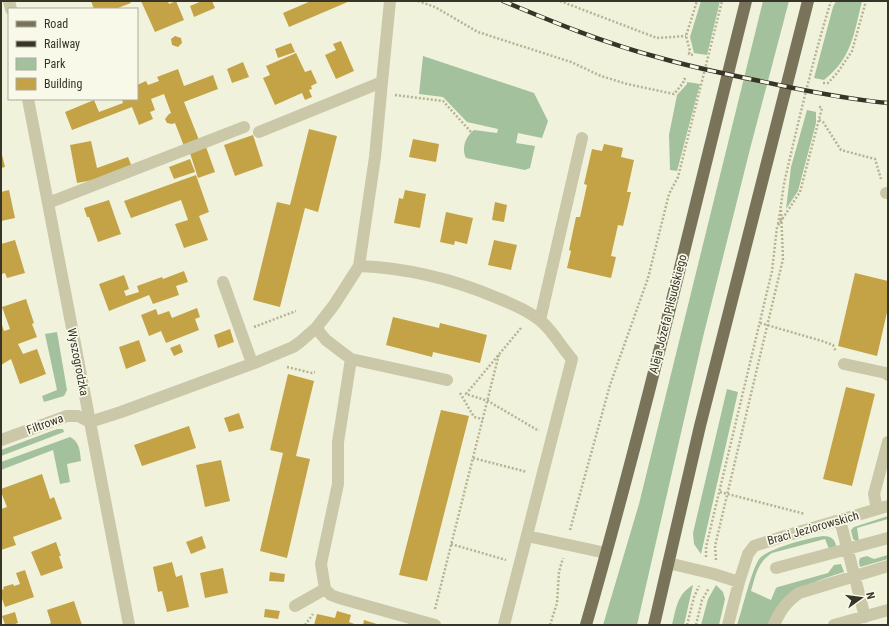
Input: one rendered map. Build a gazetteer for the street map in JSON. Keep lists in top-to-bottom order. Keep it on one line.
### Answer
{"streets":{"main road":["Aleja Józefa Piłsudskiego"],"street":["Wyszogrodzka","Filtrowa","Braci Jeziorowskich"]},"crossings":[["Wyszogrodzka","Filtrowa"]],"legend":["Road","Railway","Park","Building"],"north":"right"}
